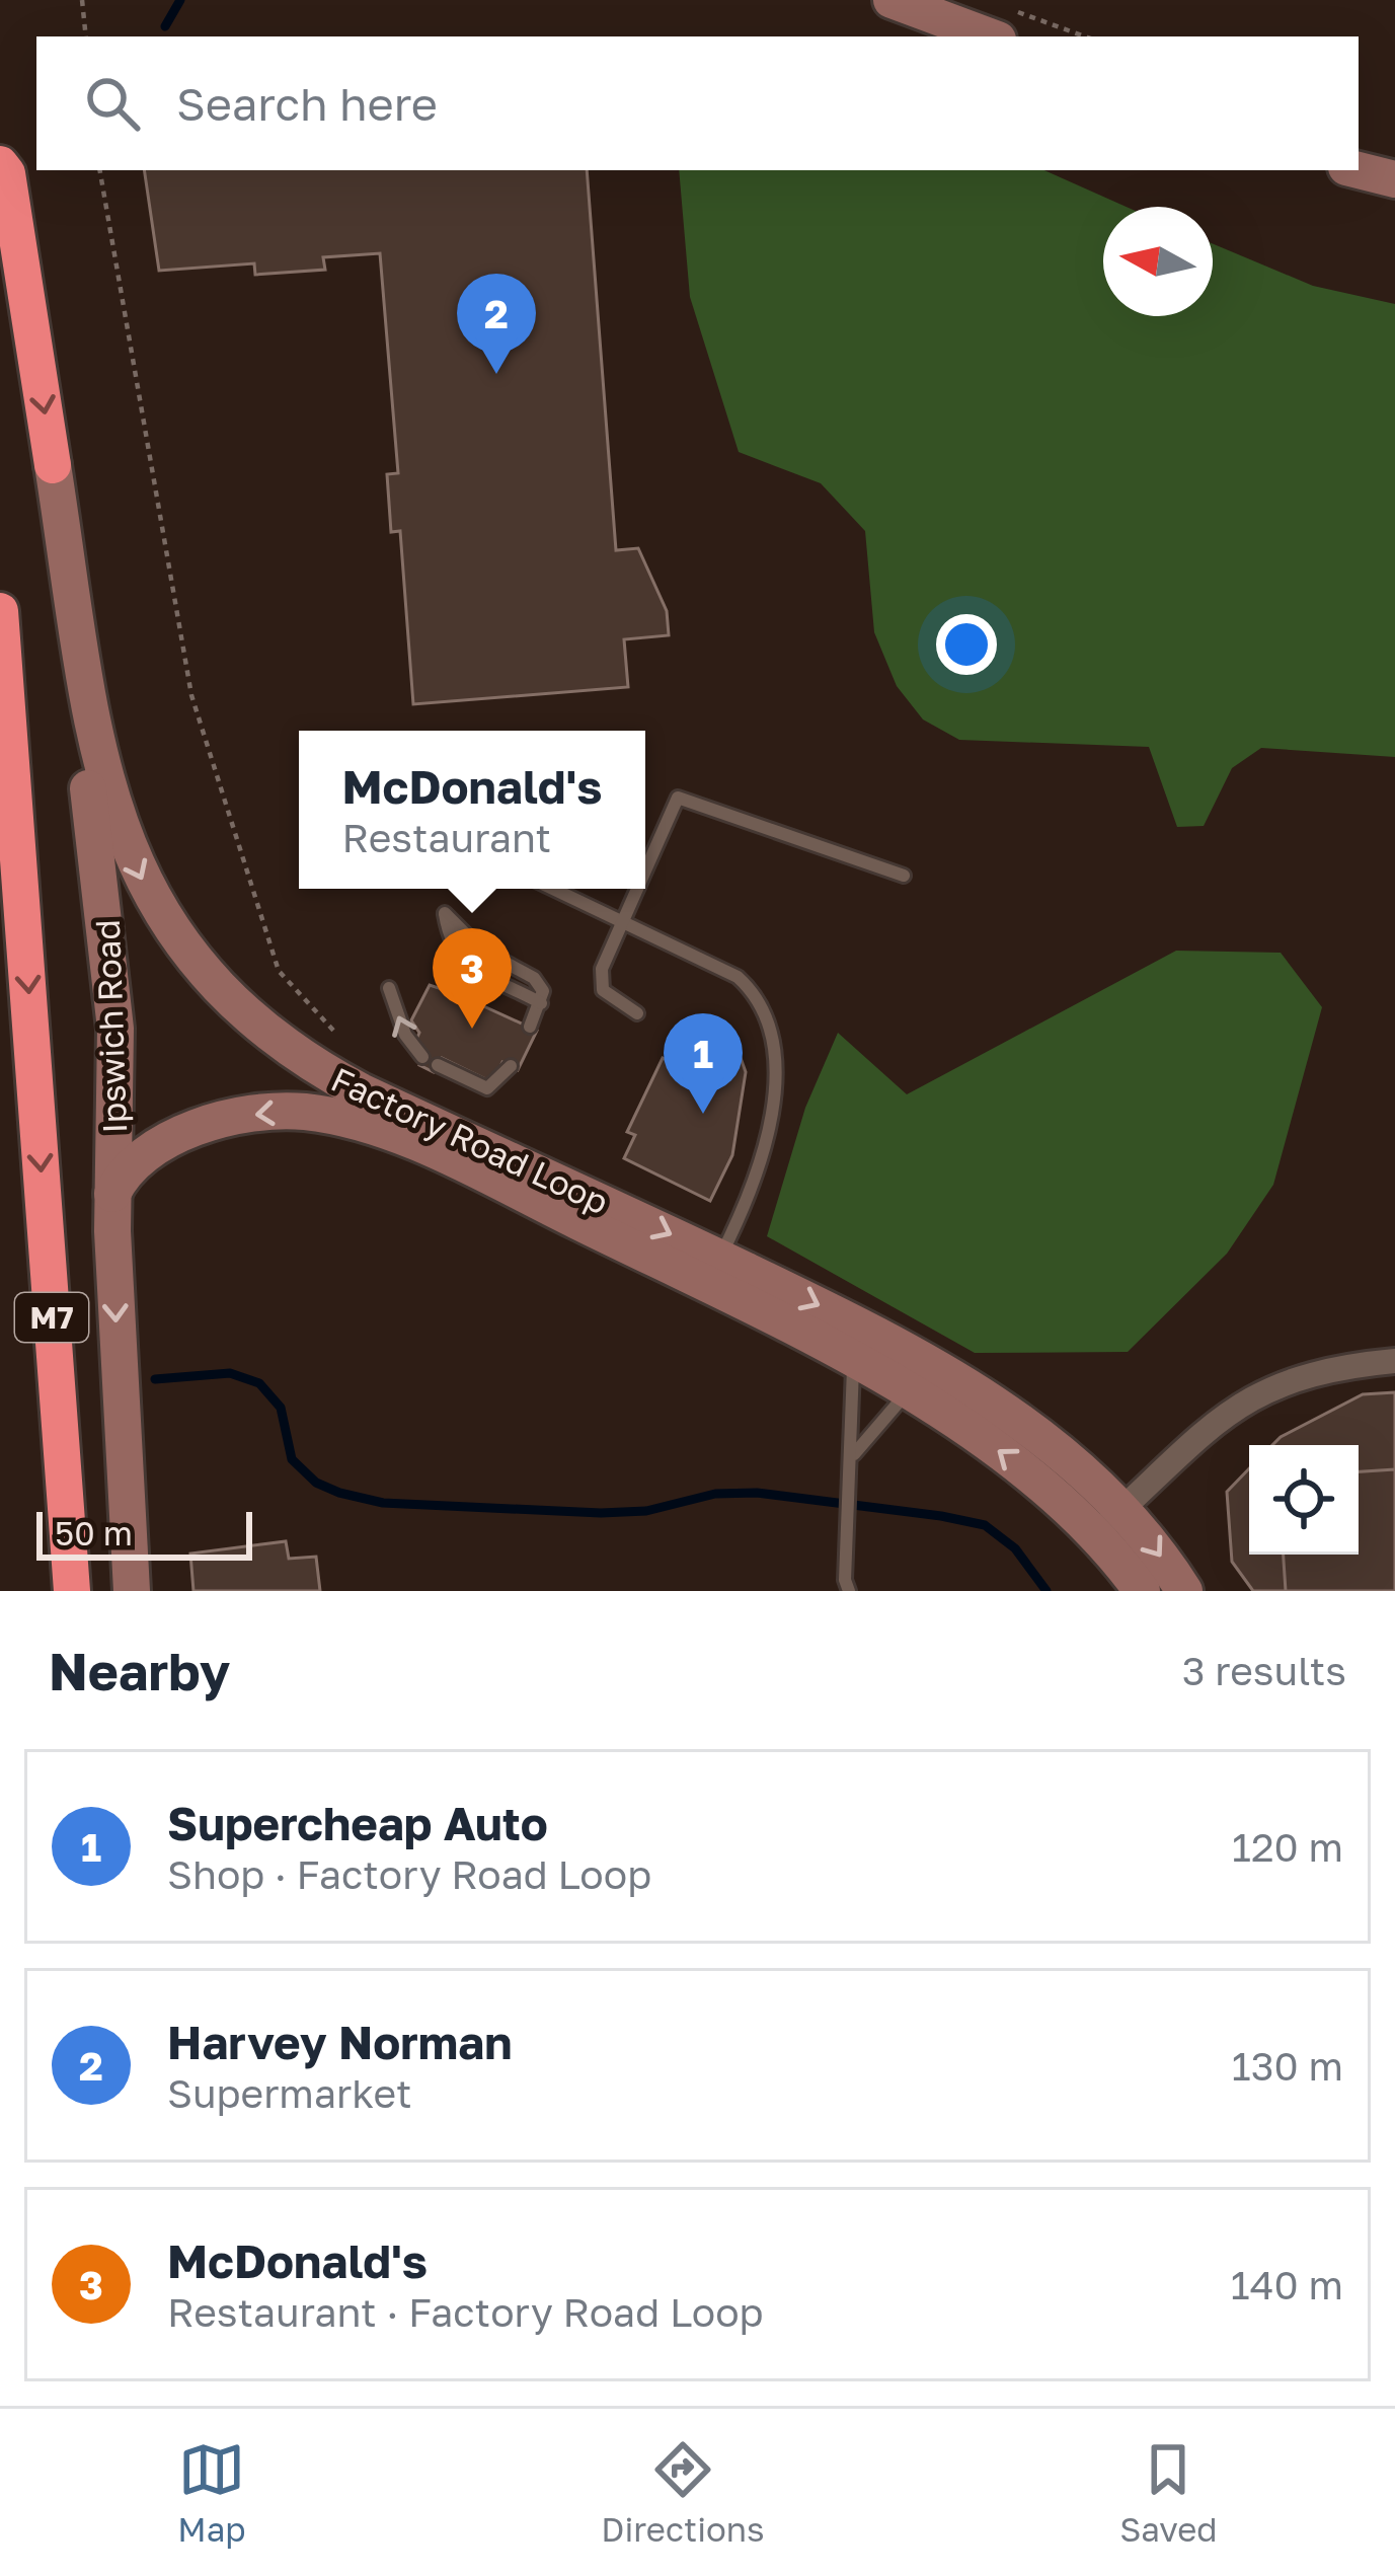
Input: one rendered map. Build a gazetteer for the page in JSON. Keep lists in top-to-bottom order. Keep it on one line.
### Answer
{"streets":{"highway":["M7"],"main road":["Ipswich Road","Factory Road Loop"]},"crossings":[["Ipswich Road","Factory Road Loop"]],"one_way":["Ipswich Road"],"scale_bar":"50 m","north":"left","page":{"search":"Search here","pins":["2","3","1"],"popup":["McDonald's","Restaurant"],"scale":"50 m","heading":["Nearby","3 results"],"list":[{"mark":"1","name":"Supercheap Auto","note":"Shop · Factory Road Loop","value":"120 m"},{"mark":"2","name":"Harvey Norman","note":"Supermarket","value":"130 m"},{"mark":"3","name":"McDonald's","note":"Restaurant · Factory Road Loop","value":"140 m"}],"nav":["Map","Directions","Saved"]}}
